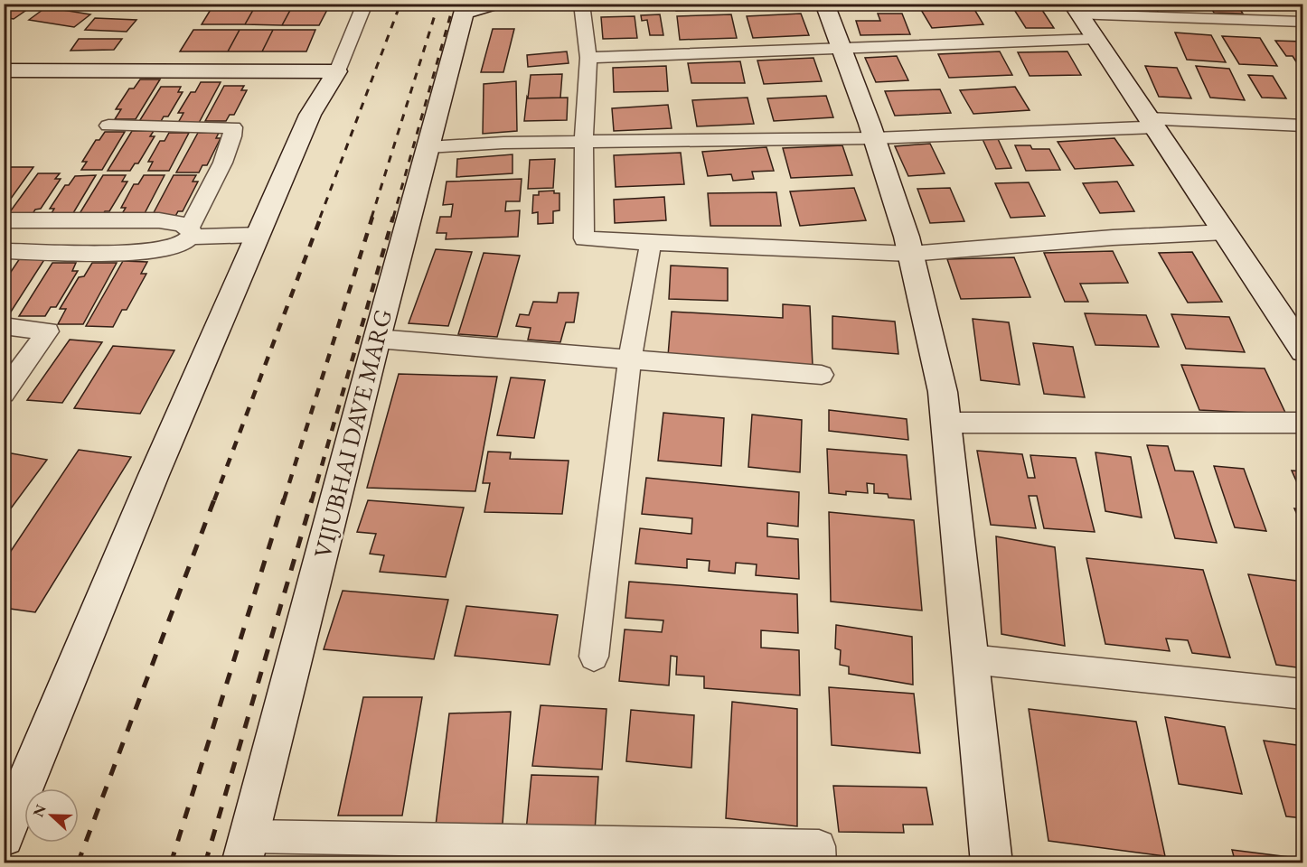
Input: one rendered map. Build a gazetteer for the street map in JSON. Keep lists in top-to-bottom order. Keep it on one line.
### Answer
{"streets":{"street":["VIJUBHAI DAVE MARG"]},"north":"left"}
